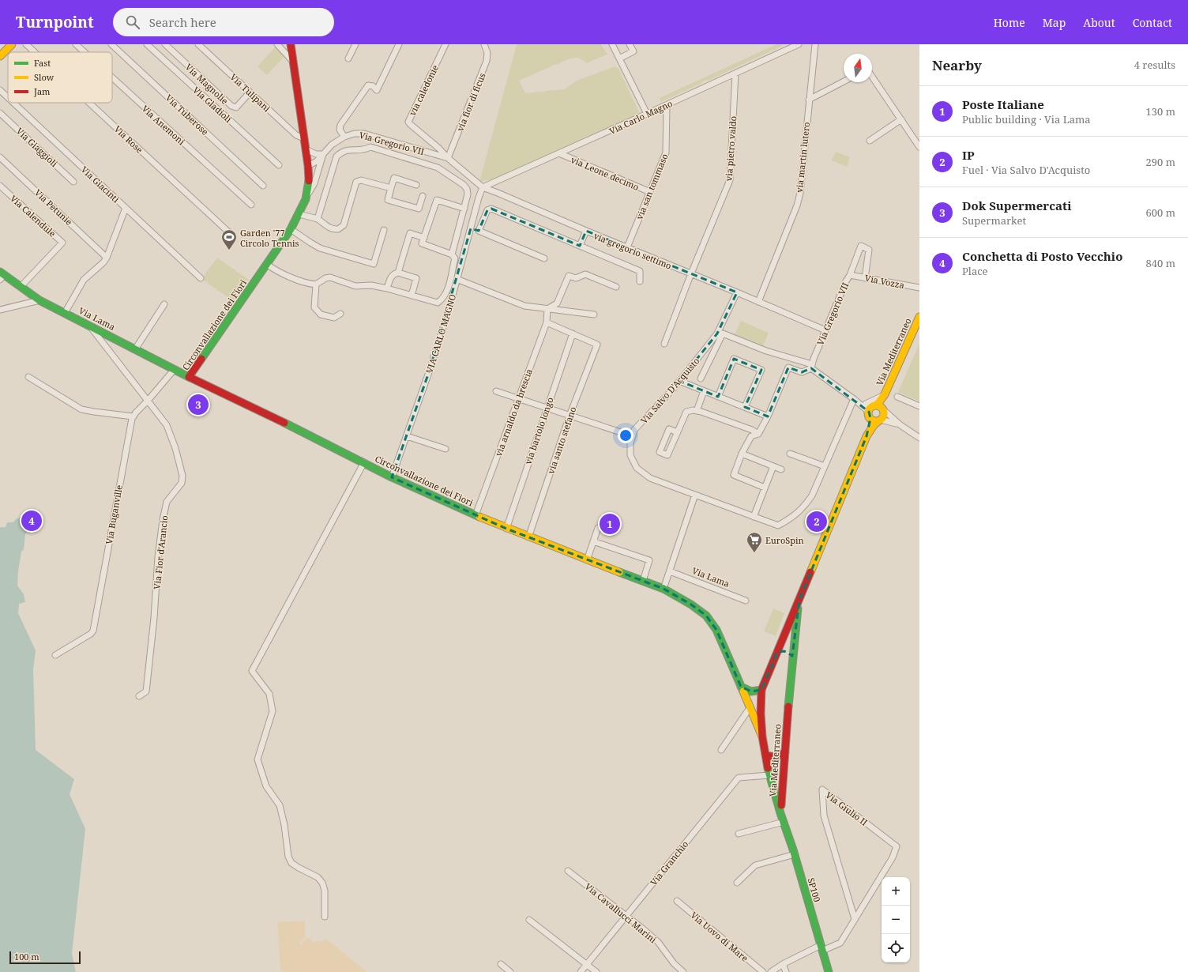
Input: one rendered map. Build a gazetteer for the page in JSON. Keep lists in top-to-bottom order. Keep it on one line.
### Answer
{"streets":{"street":["Via Magnolie","via caledonie","Via Tulipani","via fior di ficus","Via Gladioli","Via Tuberose","Via Carlo Magno","Via Anemoni","Via Rose","Via Gregorio VII","Via Giaggioli","via pietro valdo","via martin lutero","via Leone decimo","Via Giacinti","via san tommaso","Via Petunie","Via Calendule","via gregorio settimo","Via Vozza","Via Lama","Circonvallazione dei Fiori","VIA CARLO MAGNO","Via Mediterraneo","Via Salvo D'Acquisto","via arnaldo da brescia","via bartolo longo","via santo stefano","Via Buganville","Via Fior d'Arancio","Via Giulio II","Via Granchio","SP100","Via Cavallucci Marini","Via Uovo di Mare"]},"crossings":[["Via Magnolie","Via Tulipani"],["via caledonie","via fior di ficus"],["via caledonie","Via Gregorio VII"],["via caledonie","via gregorio settimo"],["Via Tulipani","Circonvallazione dei Fiori"],["via fior di ficus","Via Gregorio VII"],["via fior di ficus","via gregorio settimo"],["Via Carlo Magno","via pietro valdo"],["Via Carlo Magno","via Leone decimo"],["Via Carlo Magno","via san tommaso"],["Via Carlo Magno","via gregorio settimo"],["Via Carlo Magno","VIA CARLO MAGNO"],["Via Gregorio VII","via gregorio settimo"],["Via Gregorio VII","Via Vozza"],["Via Gregorio VII","Circonvallazione dei Fiori"],["via pietro valdo","via gregorio settimo"],["via martin lutero","via gregorio settimo"],["via Leone decimo","via san tommaso"],["via san tommaso","via gregorio settimo"],["Via Calendule","Via Lama"],["via gregorio settimo","VIA CARLO MAGNO"],["via gregorio settimo","Via Salvo D'Acquisto"],["Via Lama","Circonvallazione dei Fiori"],["Via Lama","Via Buganville"],["Via Lama","Via Fior d'Arancio"],["Circonvallazione dei Fiori","VIA CARLO MAGNO"],["Circonvallazione dei Fiori","Via Mediterraneo"],["Circonvallazione dei Fiori","via arnaldo da brescia"],["Circonvallazione dei Fiori","via bartolo longo"],["Circonvallazione dei Fiori","via santo stefano"],["Via Mediterraneo","Via Granchio"],["Via Mediterraneo","SP100"],["via bartolo longo","via santo stefano"],["Via Buganville","Via Fior d'Arancio"],["Via Giulio II","SP100"],["Via Granchio","Via Cavallucci Marini"]],"places":{"sports":["Garden '77 Circolo Tennis"],"supermarket":["EuroSpin"]},"legend":["Fast","Slow","Jam"],"scale_bar":"100 m","north":"top","page":{"header":"Turnpoint","search":"Search here","nav":["Home","Map","About","Contact"],"heading":["Nearby","4 results"],"list":[{"mark":"1","name":"Poste Italiane","note":"Public building · Via Lama","value":"130 m"},{"mark":"2","name":"IP","note":"Fuel · Via Salvo D'Acquisto","value":"290 m"},{"mark":"3","name":"Dok Supermercati","note":"Supermarket","value":"600 m"},{"mark":"4","name":"Conchetta di Posto Vecchio","note":"Place","value":"840 m"}],"pins":["3","4","2","1"],"map_buttons":["+","−"],"scale":"100 m"}}
